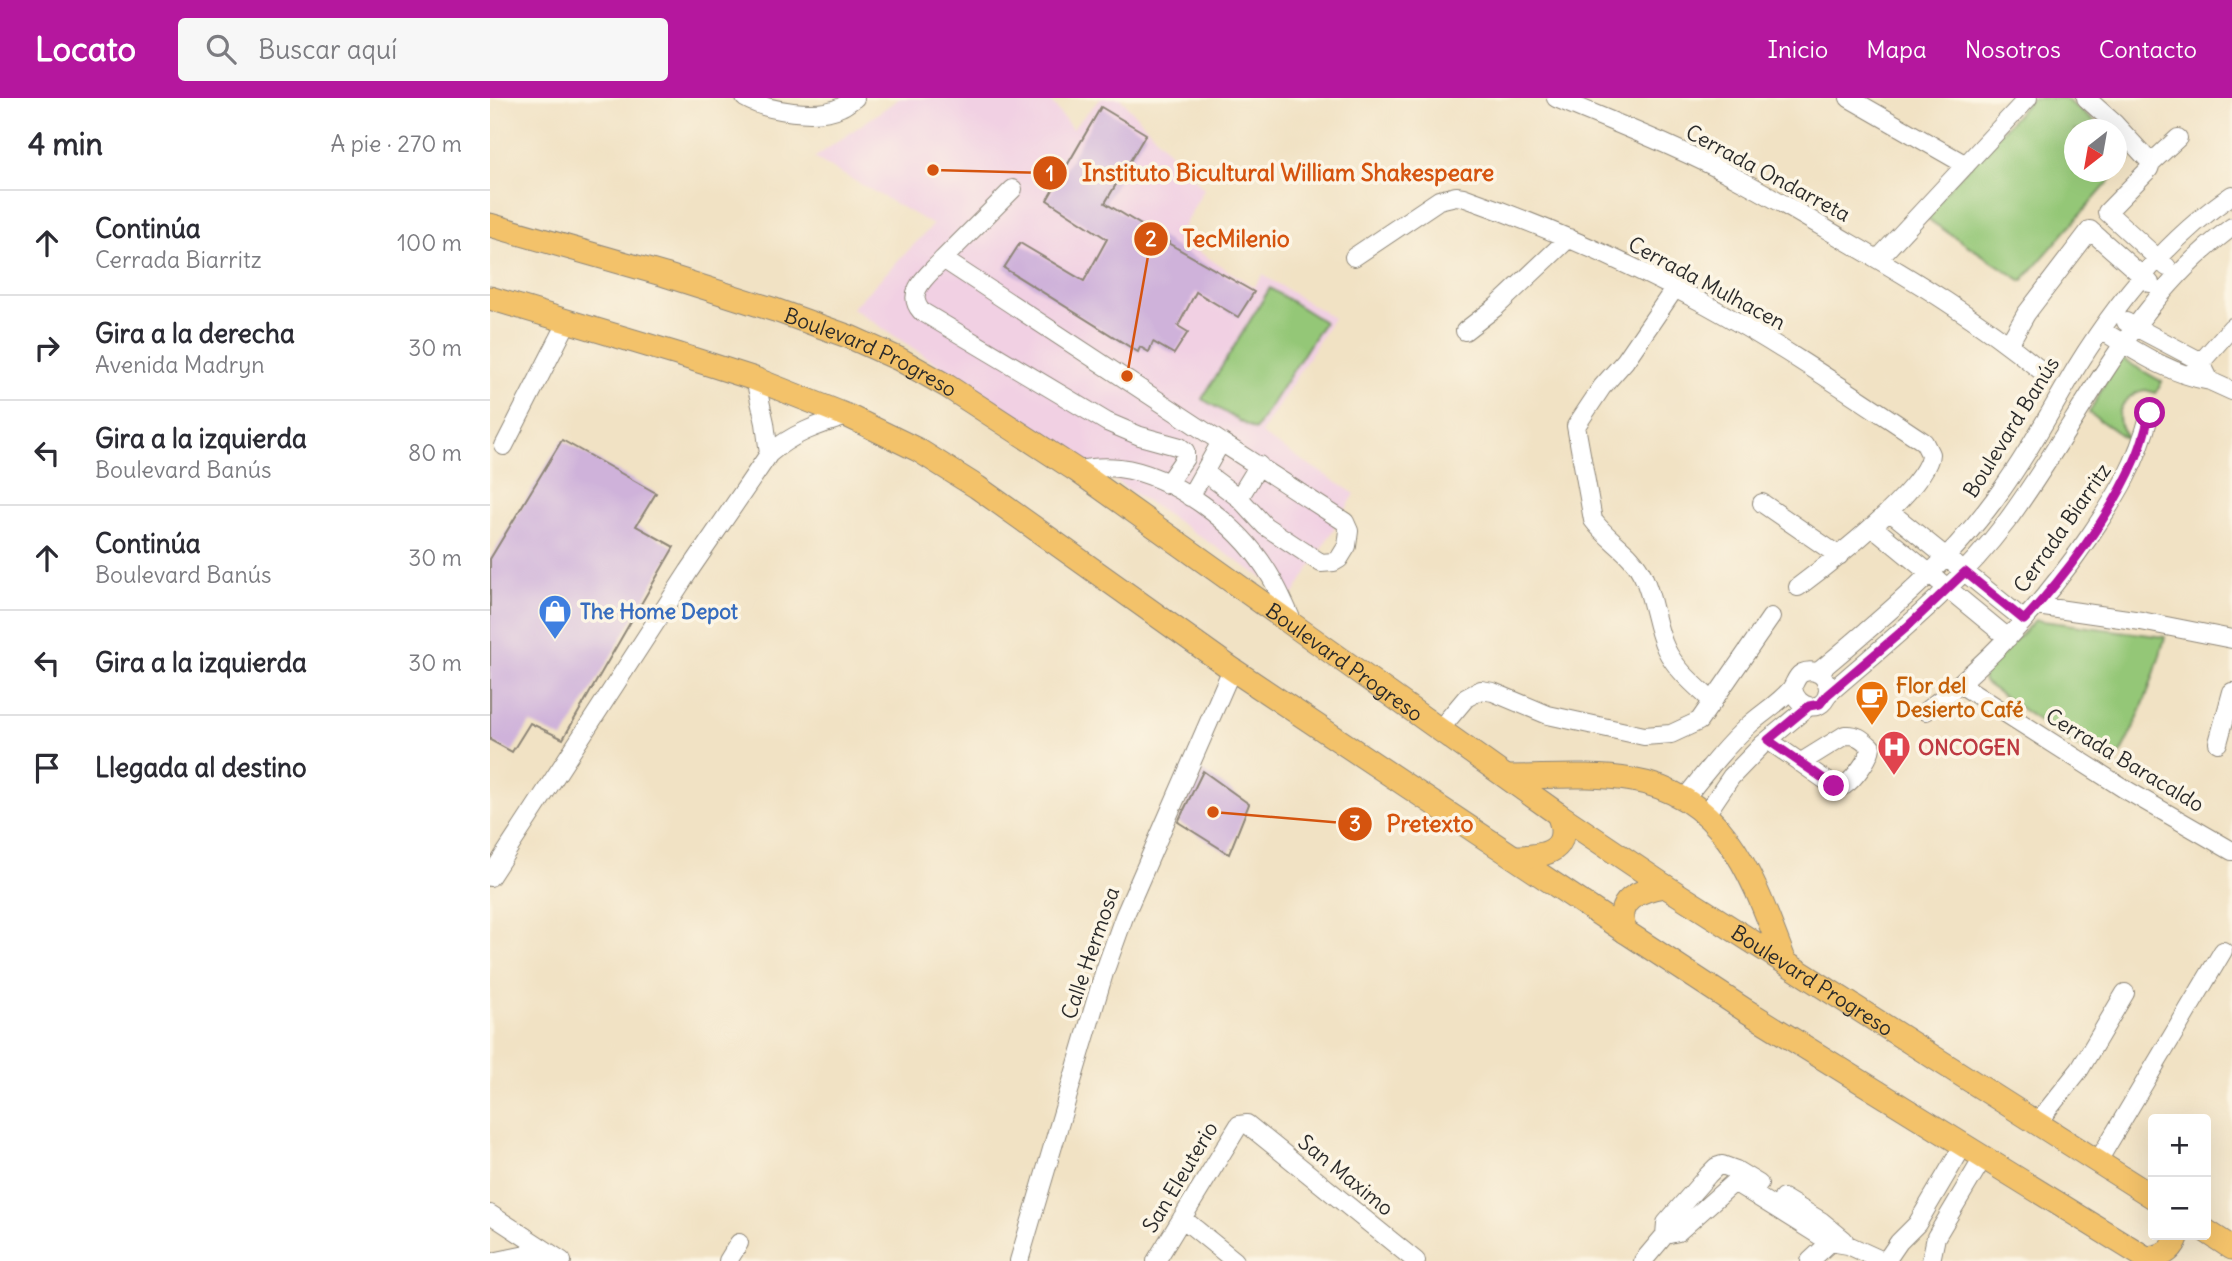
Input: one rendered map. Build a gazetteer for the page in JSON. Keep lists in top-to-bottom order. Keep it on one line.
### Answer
{"streets":{"main road":["Boulevard Progreso"],"street":["Cerrada Ondarreta","Cerrada Mulhacen","Boulevard Banús","Cerrada Biarritz","Cerrada Baracaldo","Calle Hermosa","San Maximo","San Eleuterio"]},"crossings":[["Cerrada Biarritz","Cerrada Baracaldo"],["San Maximo","San Eleuterio"]],"places":{"other":["Instituto Bicultural William Shakespeare","TecMilenio","Pretexto"],"shop":["The Home Depot"],"cafe":["Flor del Desierto Café"],"hospital":["ONCOGEN"]},"north":"bottom left","page":{"header":"Locato","search":"Buscar aquí","nav":["Inicio","Mapa","Nosotros","Contacto"],"heading":["4 min","A pie · 270 m"],"list":[["Continúa","Cerrada Biarritz","100 m"],["Gira a la derecha","Avenida Madryn","30 m"],["Gira a la izquierda","Boulevard Banús","80 m"],["Continúa","Boulevard Banús","30 m"],["Gira a la izquierda","30 m"],"Llegada al destino"],"map_buttons":["+","−"]}}
